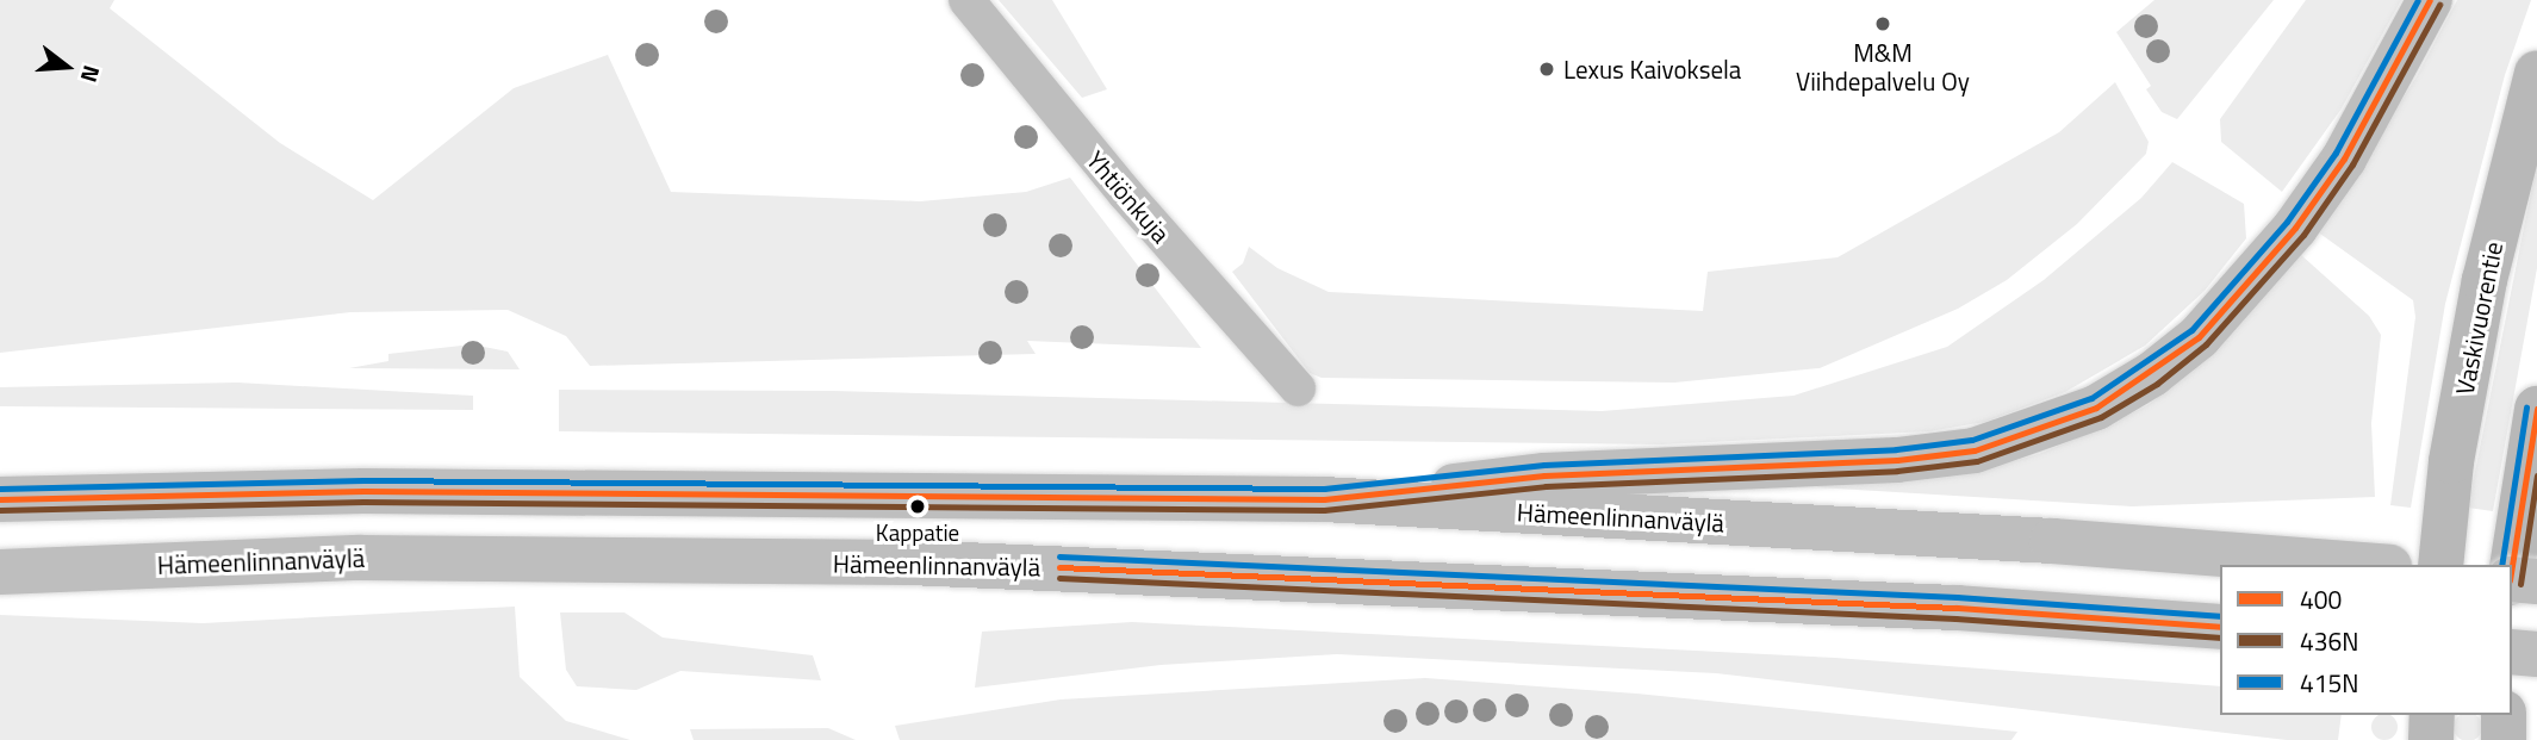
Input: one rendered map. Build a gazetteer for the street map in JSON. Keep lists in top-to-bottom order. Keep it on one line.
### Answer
{"streets":{"highway":["Hämeenlinnanväylä"],"main road":["Vaskivuorentie"],"street":["Yhtiönkuja"]},"places":["M&M Viihdepalvelu Oy","Lexus Kaivoksela","Kappatie"],"lines":["transit line 400","transit line 415N","transit line 436N"],"legend":["400","436N","415N"],"north":"right"}
